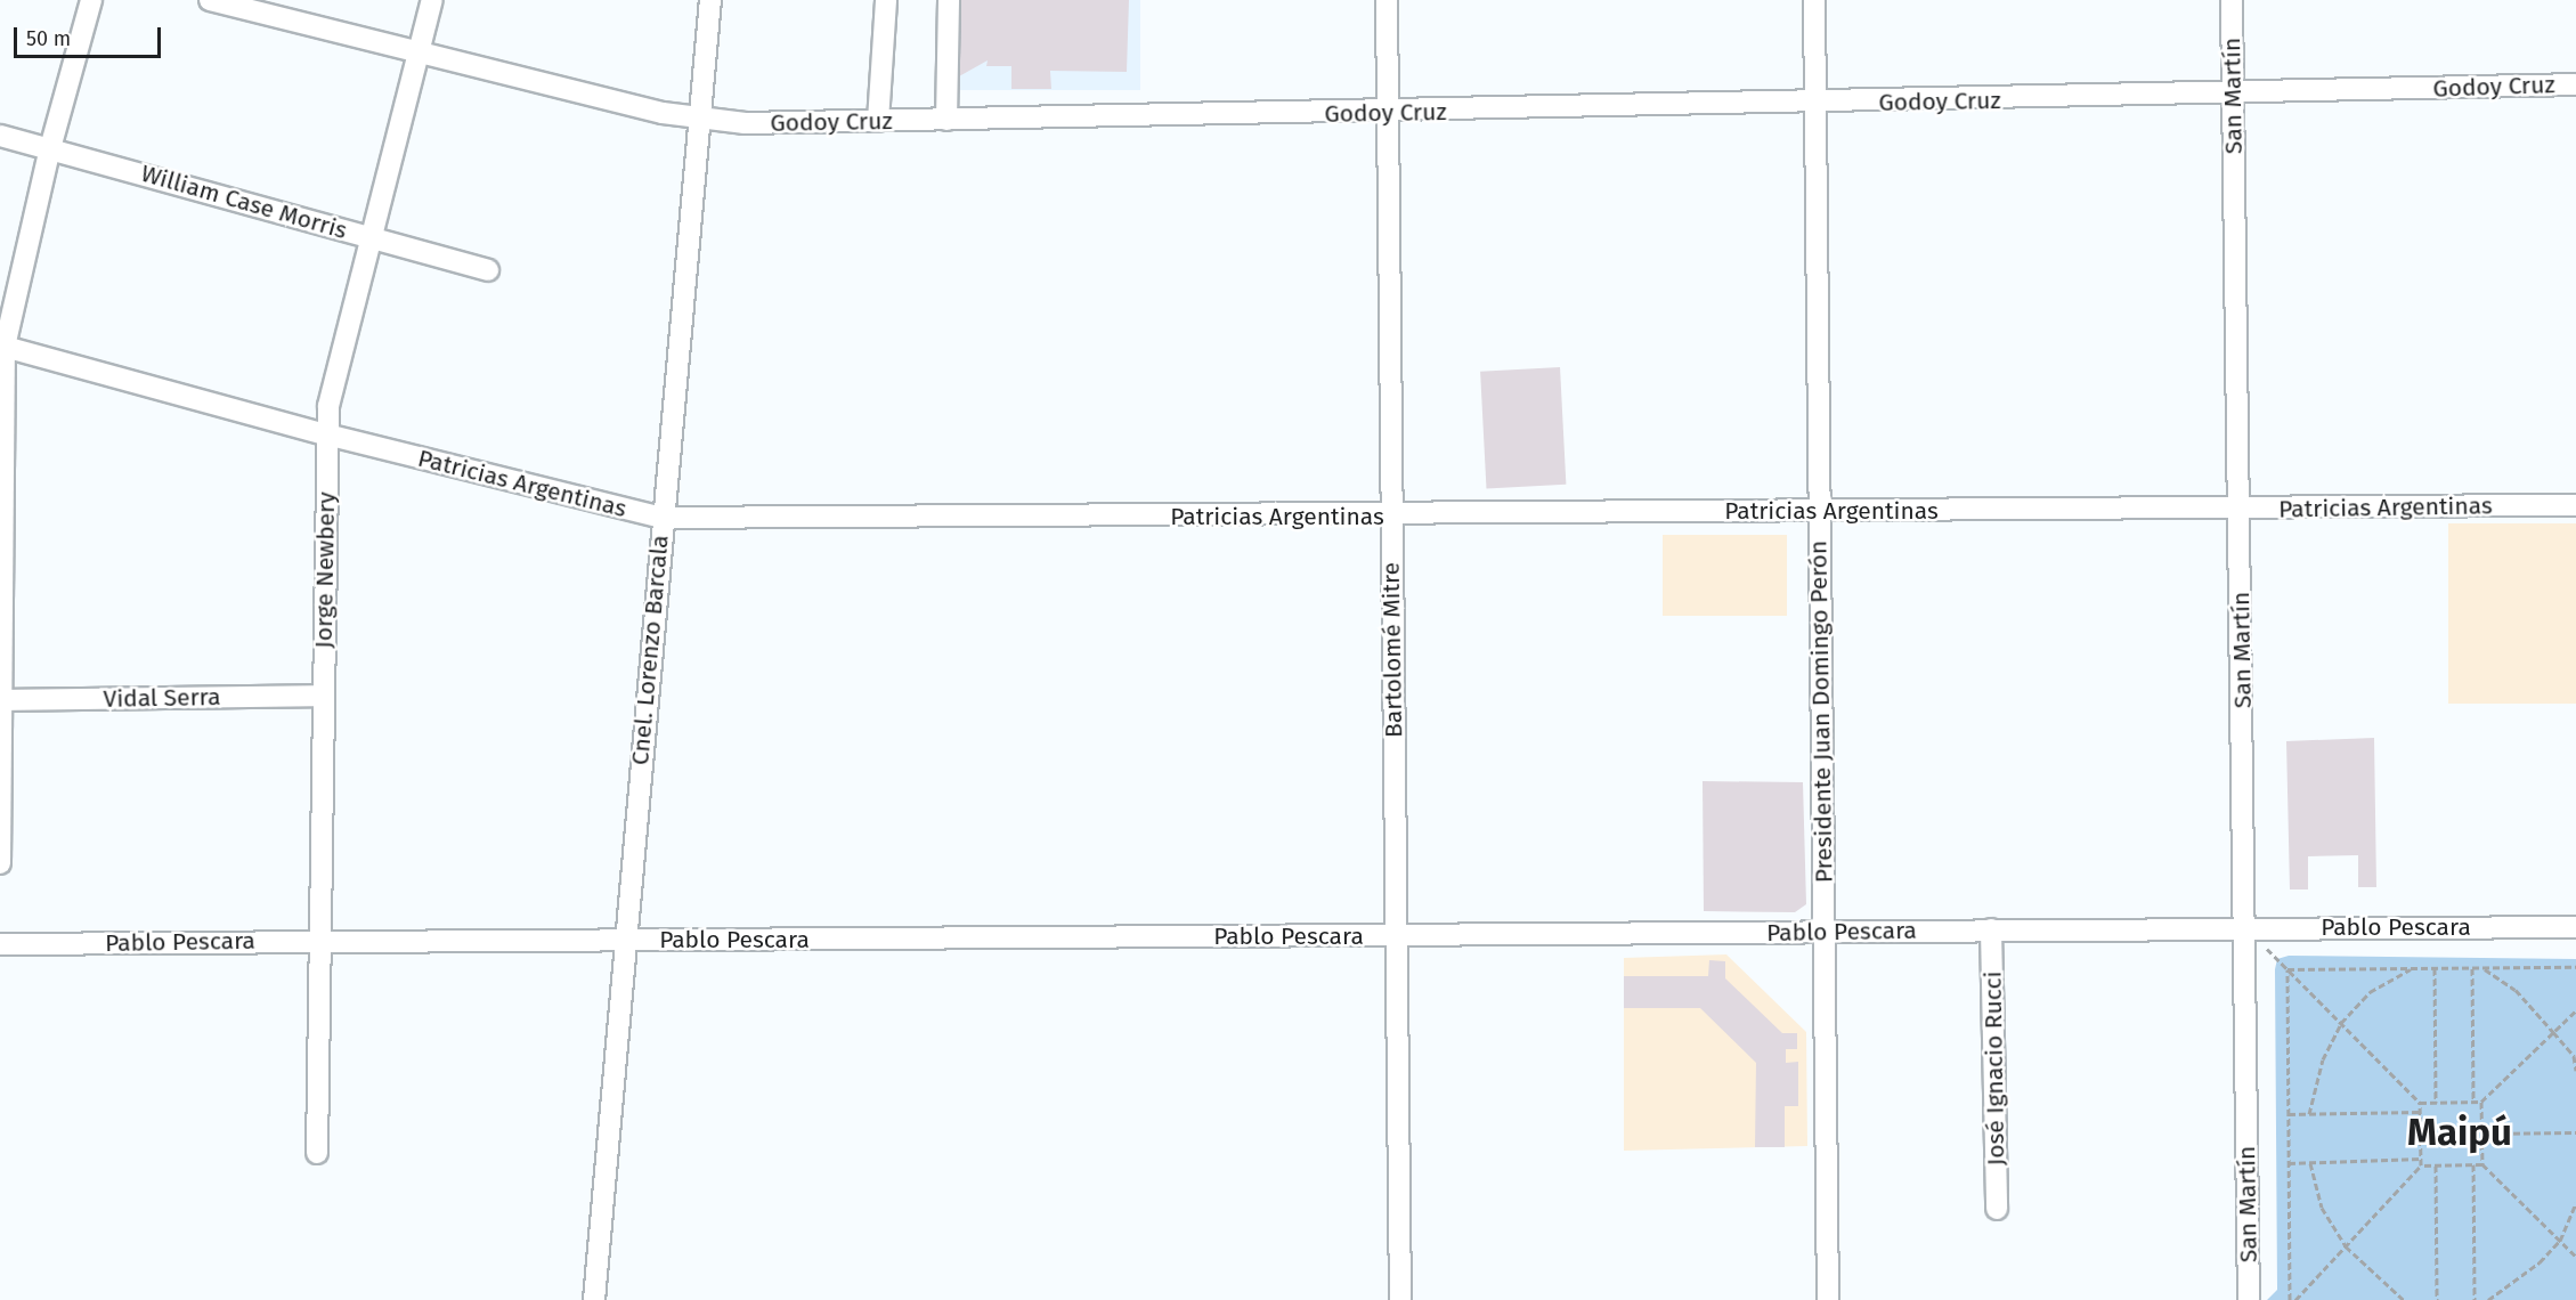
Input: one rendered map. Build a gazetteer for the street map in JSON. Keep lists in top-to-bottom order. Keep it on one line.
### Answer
{"streets":{"street":["Godoy Cruz","San Martín","William Case Morris","Patricias Argentinas","Jorge Newbery","Cnel. Lorenzo Barcala","Bartolomé Mitre","Vidal Serra","Presidente Juan Domingo Perón","Pablo Pescara","José Ignacio Rucci"]},"crossings":[["Godoy Cruz","San Martín"],["Godoy Cruz","Jorge Newbery"],["Godoy Cruz","Cnel. Lorenzo Barcala"],["Godoy Cruz","Bartolomé Mitre"],["Godoy Cruz","Presidente Juan Domingo Perón"],["San Martín","Patricias Argentinas"],["San Martín","Pablo Pescara"],["William Case Morris","Jorge Newbery"],["Patricias Argentinas","Jorge Newbery"],["Patricias Argentinas","Cnel. Lorenzo Barcala"],["Patricias Argentinas","Bartolomé Mitre"],["Patricias Argentinas","Presidente Juan Domingo Perón"],["Jorge Newbery","Vidal Serra"],["Jorge Newbery","Pablo Pescara"],["Cnel. Lorenzo Barcala","Pablo Pescara"],["Bartolomé Mitre","Pablo Pescara"],["Presidente Juan Domingo Perón","Pablo Pescara"],["Pablo Pescara","José Ignacio Rucci"]],"districts":["Maipú"],"scale_bar":"50 m"}
